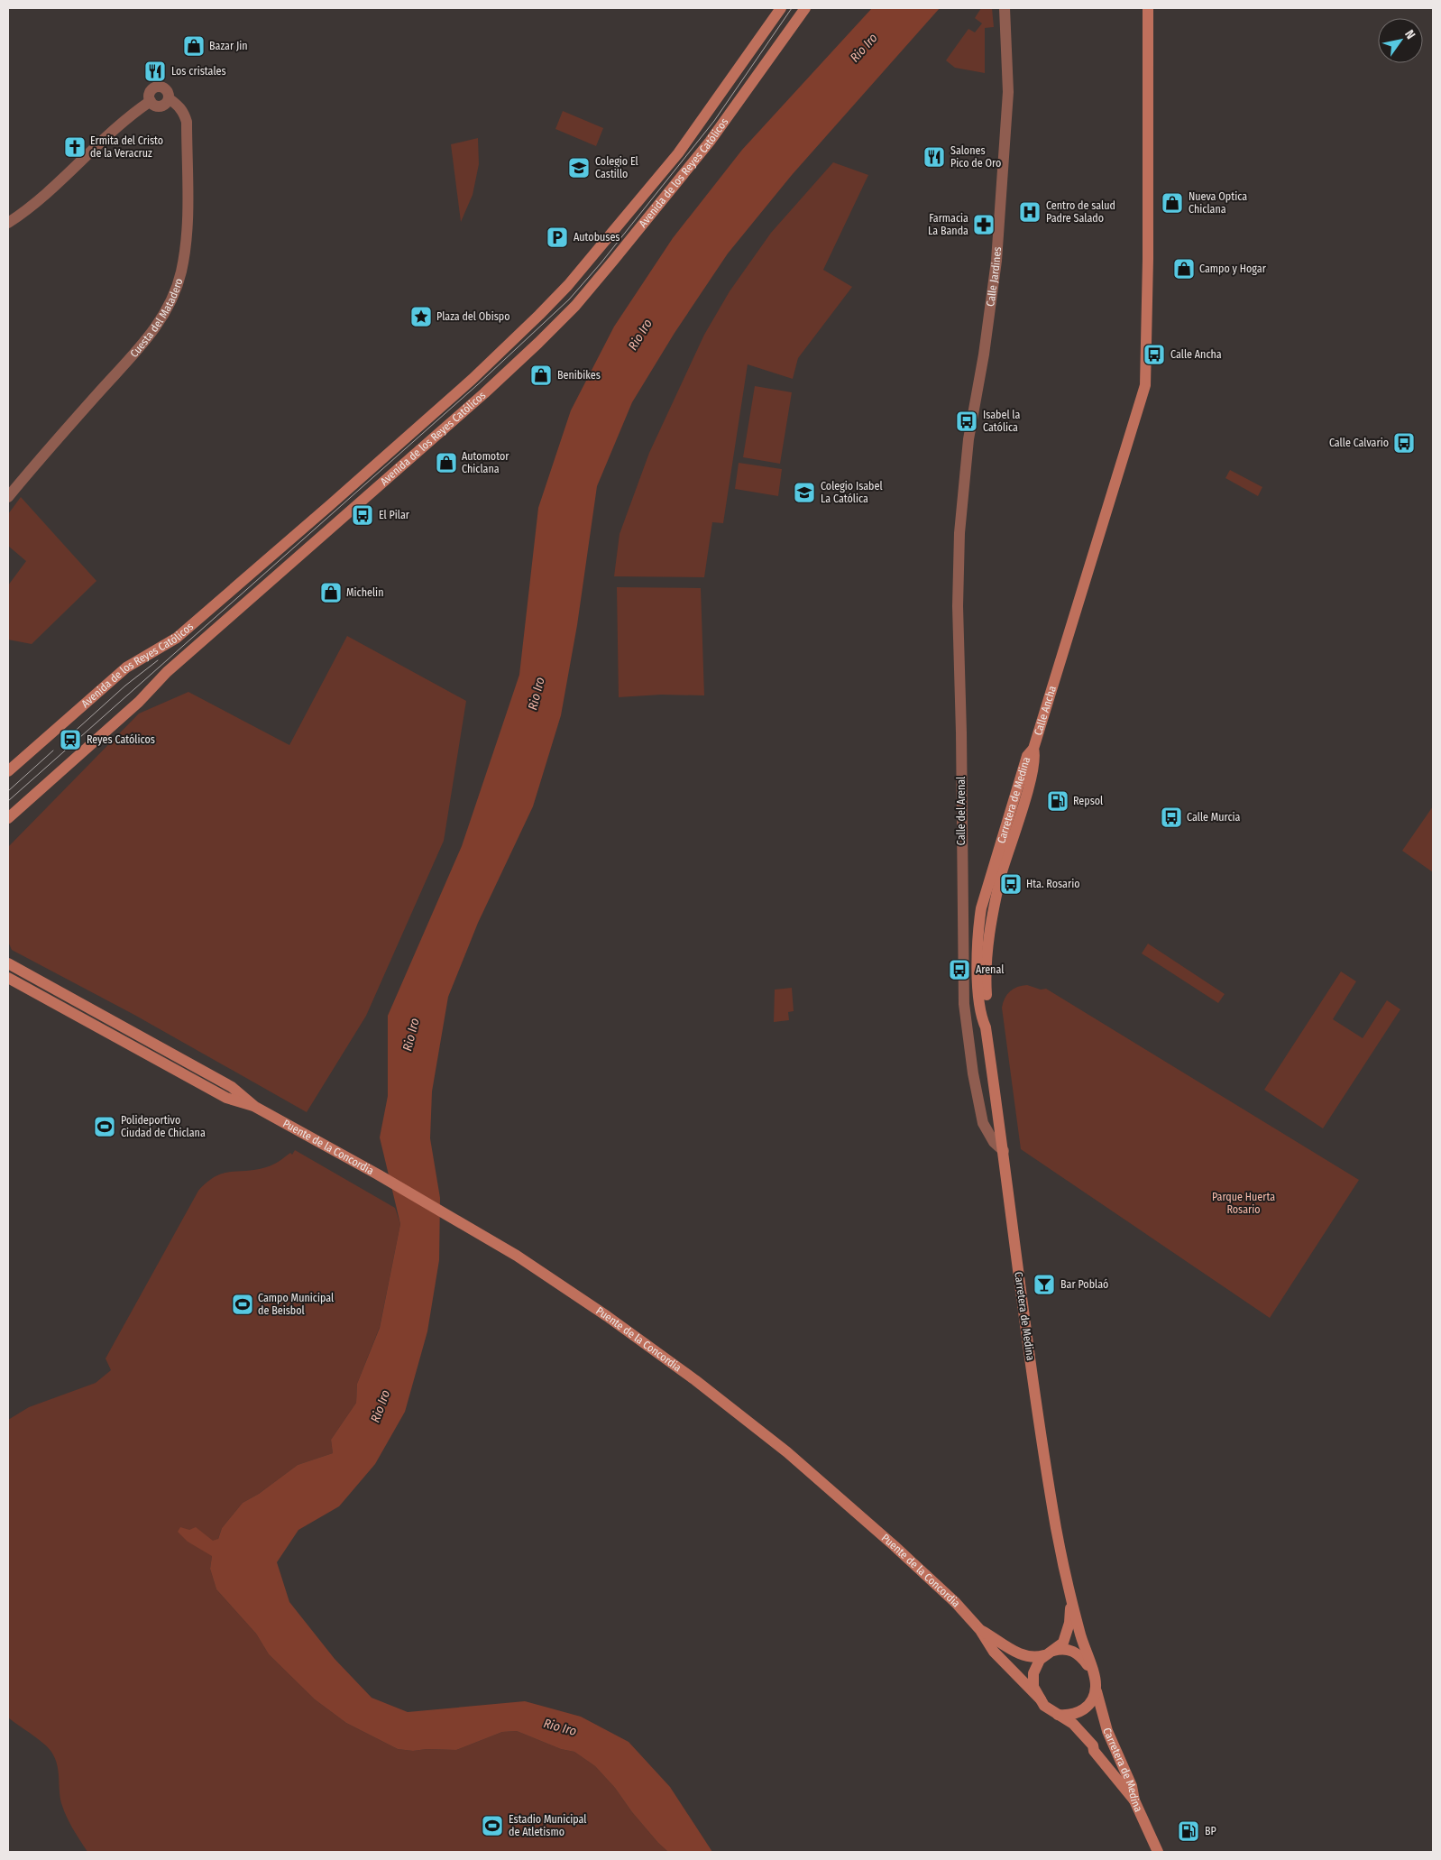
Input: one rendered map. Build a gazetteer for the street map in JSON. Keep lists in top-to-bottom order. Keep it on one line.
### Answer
{"streets":{"main road":["Avenida de los Reyes Católicos","Calle Ancha","Carretera de Medina","Puente de la Concordia"],"street":["Calle Jardines","Cuesta del Matadero","Calle del Arenal"]},"crossings":[["Calle Jardines","Calle del Arenal"],["Calle Ancha","Carretera de Medina"],["Carretera de Medina","Calle del Arenal"]],"water":["Rio Iro"],"parks":["Parque Huerta Rosario"],"places":{"shop":["Bazar Jin","Nueva Optica Chiclana","Campo y Hogar","Benibikes","Automotor Chiclana","Michelin"],"restaurant":["Los cristales","Salones Pico de Oro"],"church":["Ermita del Cristo de la Veracruz"],"school or university":["Colegio El Castillo","Colegio Isabel La Católica"],"hospital":["Centro de salud Padre Salado"],"pharmacy":["Farmacia La Banda"],"parking":["Autobuses"],"place":["Plaza del Obispo"],"bus stop":["Calle Ancha","Isabel la Católica","Calle Calvario","El Pilar","Calle Murcia","Hta. Rosario","Arenal"],"station":["Reyes Católicos"],"fuel station":["Repsol","BP"],"sports":["Polideportivo Ciudad de Chiclana","Campo Municipal de Beisbol","Estadio Municipal de Atletismo"],"bar":["Bar Poblaó"]},"north":"top right"}
